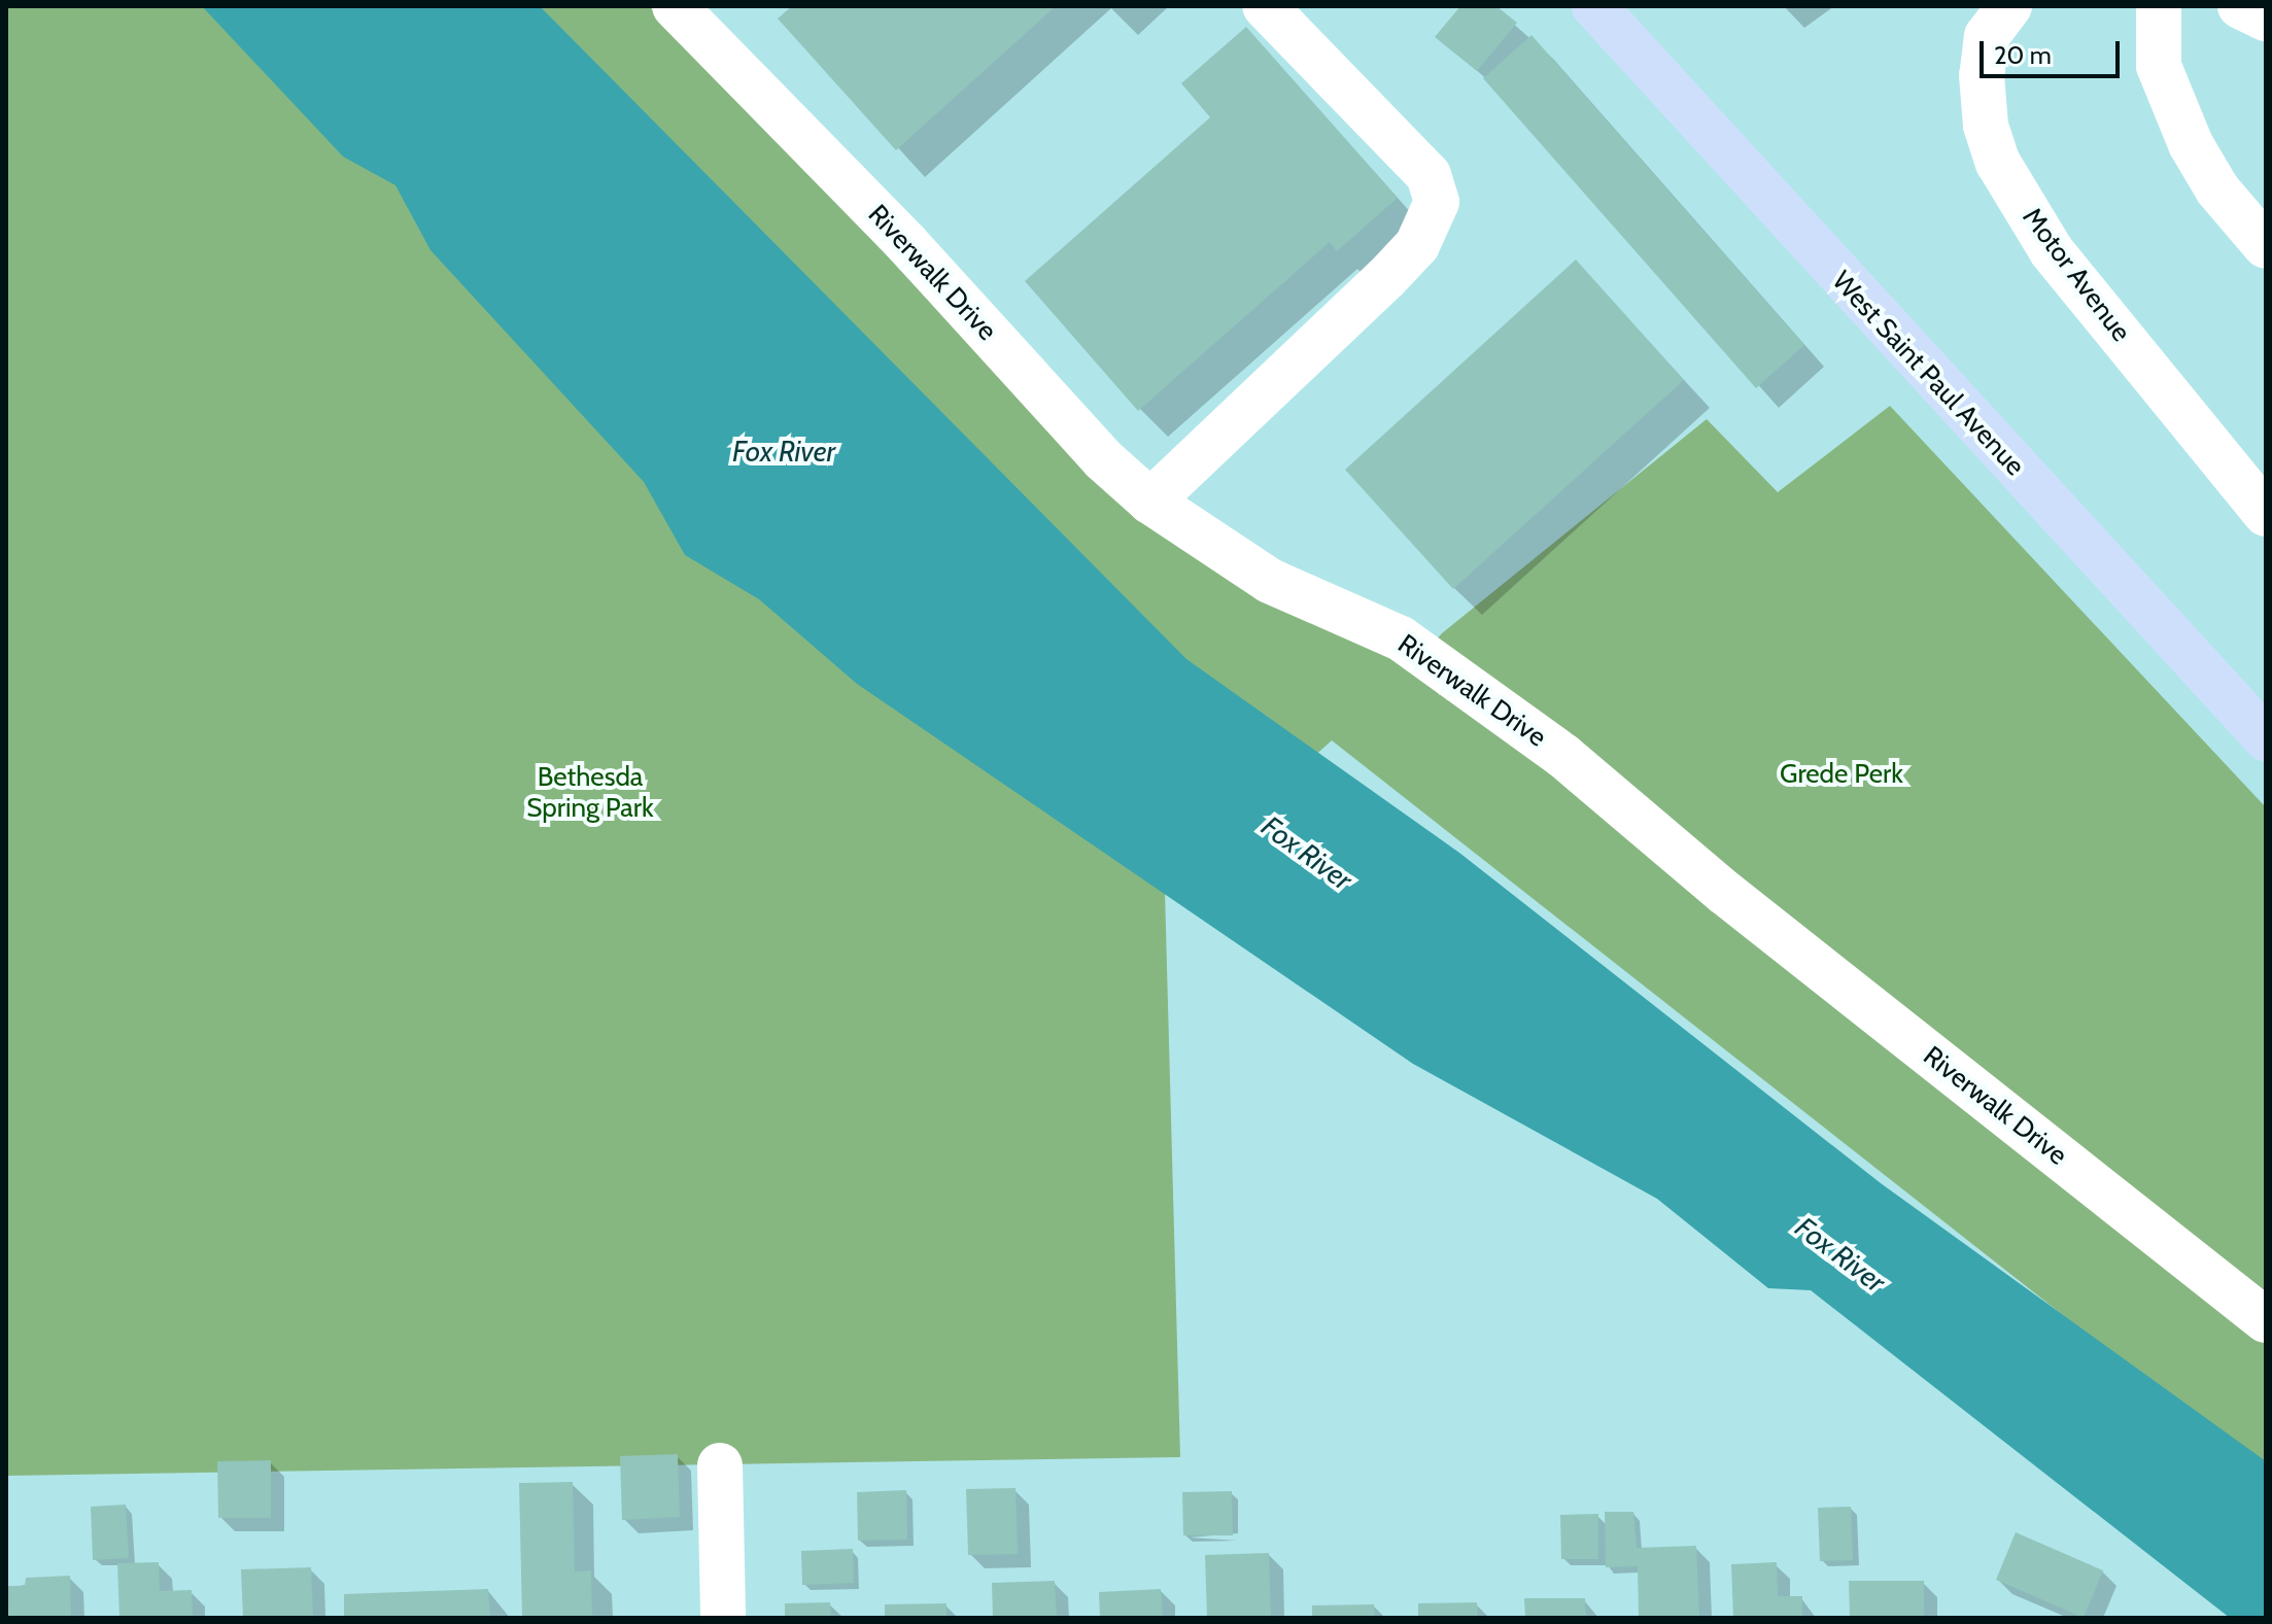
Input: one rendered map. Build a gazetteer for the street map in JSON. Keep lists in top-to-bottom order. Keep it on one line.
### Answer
{"streets":{"main road":["West Saint Paul Avenue"],"street":["Riverwalk Drive","Motor Avenue"]},"water":["Fox River"],"parks":["Grede Perk","Bethesda Spring Park"],"scale_bar":"20 m"}
